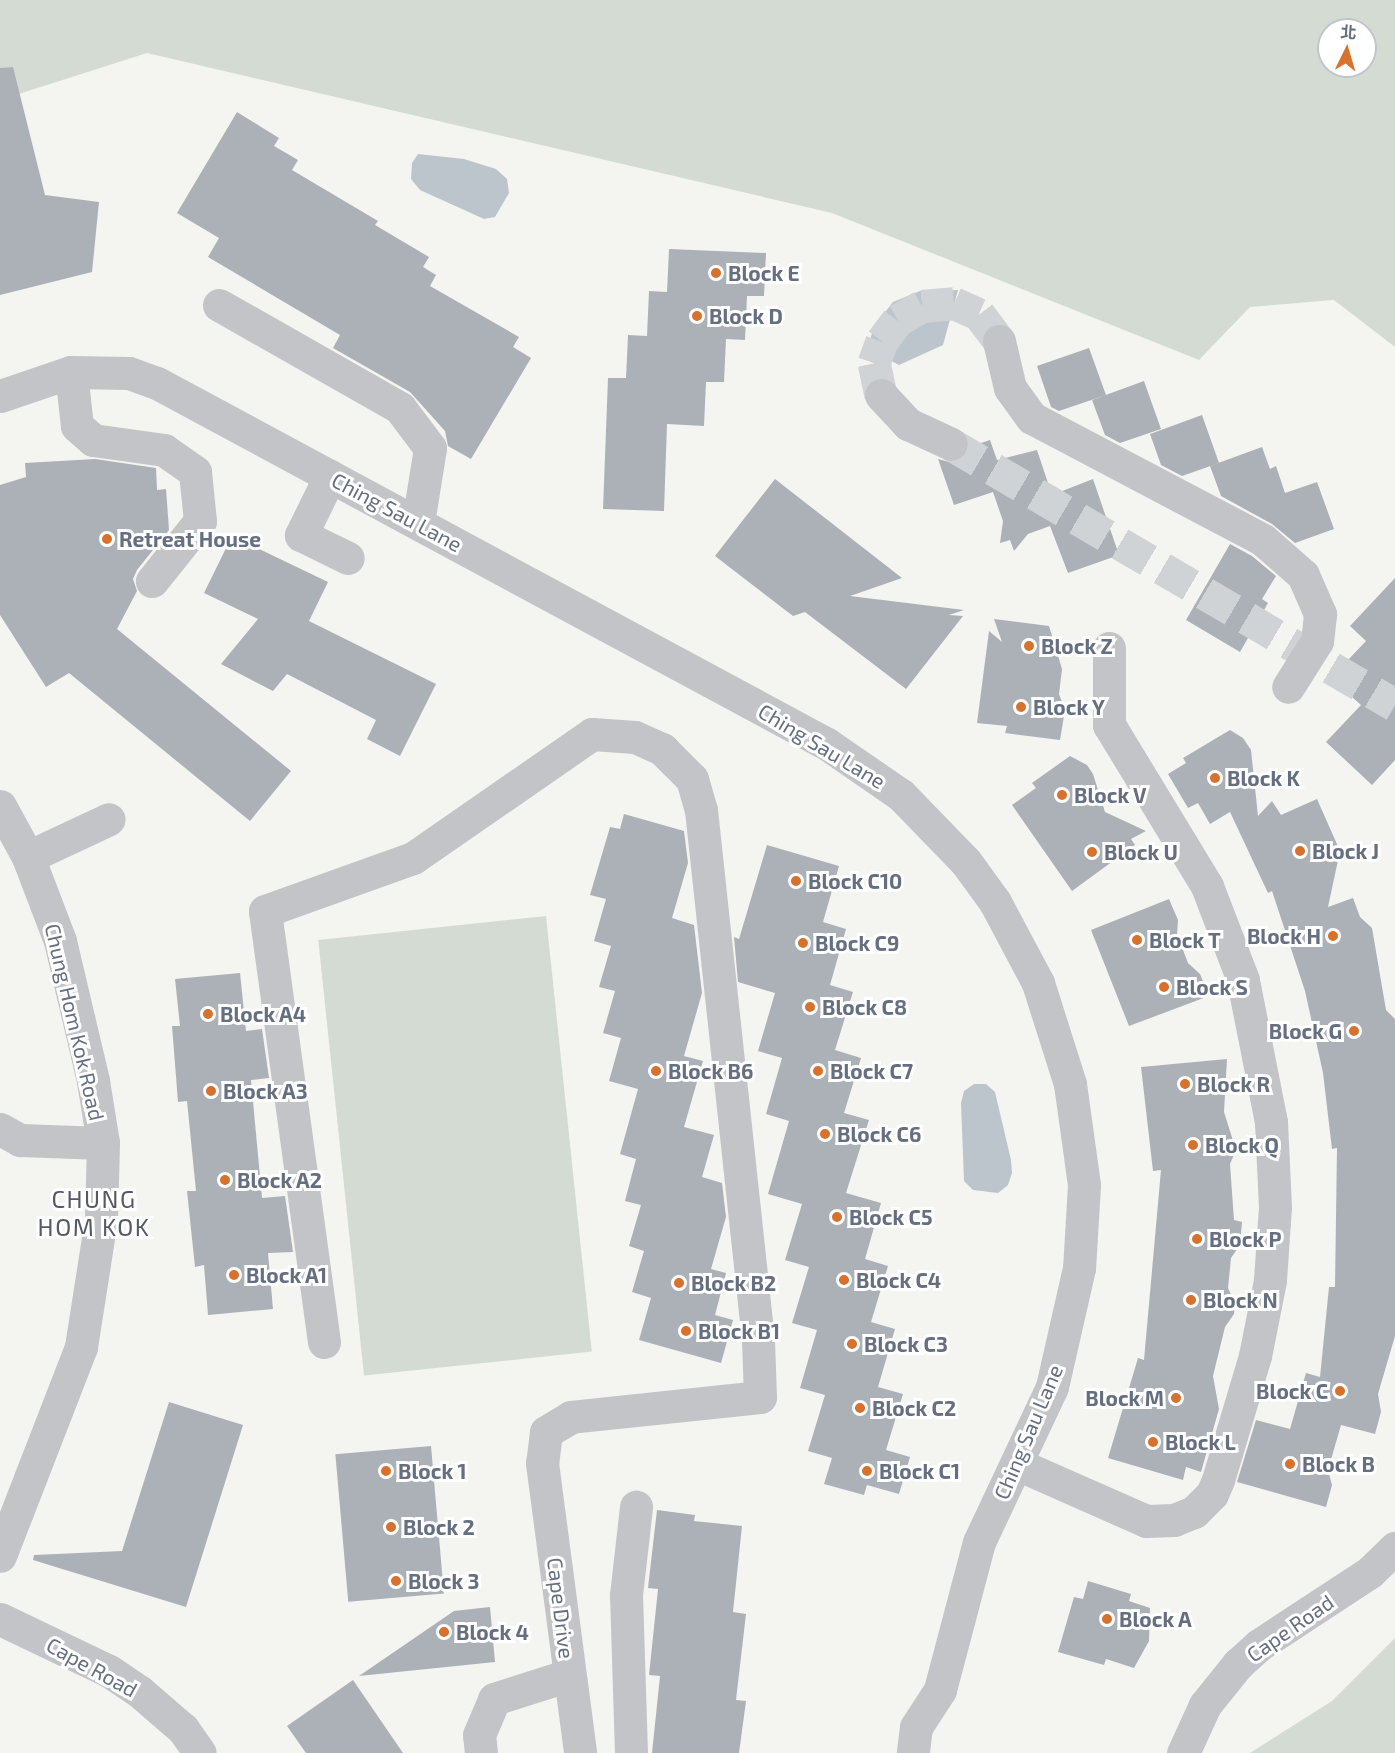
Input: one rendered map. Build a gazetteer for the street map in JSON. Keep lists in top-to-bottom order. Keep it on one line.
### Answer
{"streets":{"street":["Ching Sau Lane","Chung Hom Kok Road","Cape Drive","Cape Road"]},"districts":["CHUNG HOM KOK"],"places":["Block E","Block D","Retreat House","Block Z","Block Y","Block K","Block V","Block J","Block U","Block C10","Block H","Block T","Block C9","Block S","Block C8","Block A4","Block G","Block B6","Block C7","Block R","Block A3","Block C6","Block Q","Block A2","Block C5","Block P","Block A1","Block C4","Block B2","Block N","Block B1","Block C3","Block C","Block M","Block C2","Block L","Block B","Block 1","Block C1","Block 2","Block 3","Block A","Block 4"],"north":"top"}
